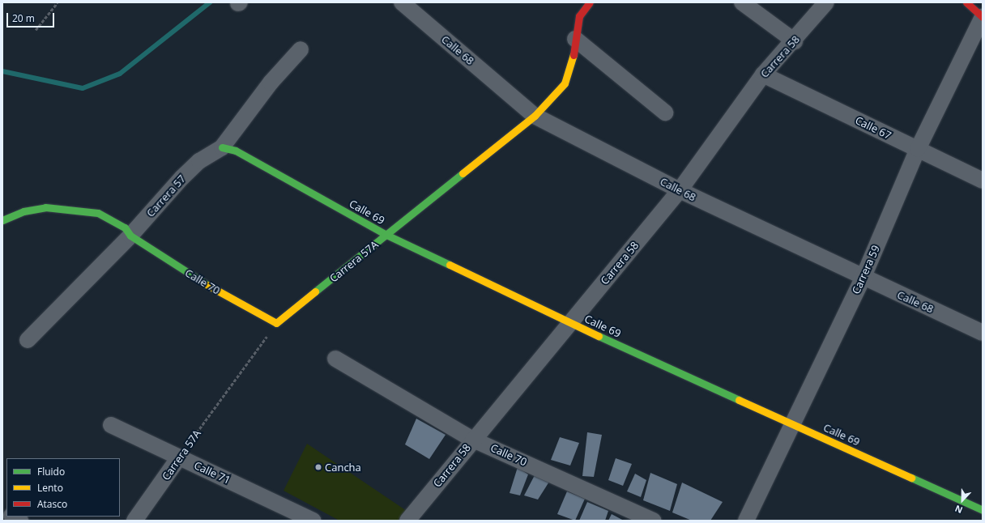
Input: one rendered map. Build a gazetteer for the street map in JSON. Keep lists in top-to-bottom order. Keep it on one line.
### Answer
{"streets":{"street":["Calle 68","Carrera 58","Calle 67","Carrera 57","Calle 69","Carrera 57A","Carrera 59","Calle 70","Calle 71"]},"crossings":[["Calle 68","Carrera 58"],["Calle 68","Carrera 57A"],["Calle 68","Carrera 59"],["Carrera 58","Calle 67"],["Carrera 58","Calle 69"],["Carrera 58","Calle 70"],["Calle 67","Carrera 59"],["Carrera 57","Calle 69"],["Carrera 57","Calle 70"],["Calle 69","Carrera 57A"],["Calle 69","Carrera 59"],["Carrera 57A","Calle 70"],["Carrera 57A","Calle 71"]],"places":["Cancha"],"legend":["Fluido","Lento","Atasco"],"scale_bar":"20 m","north":"bottom"}
